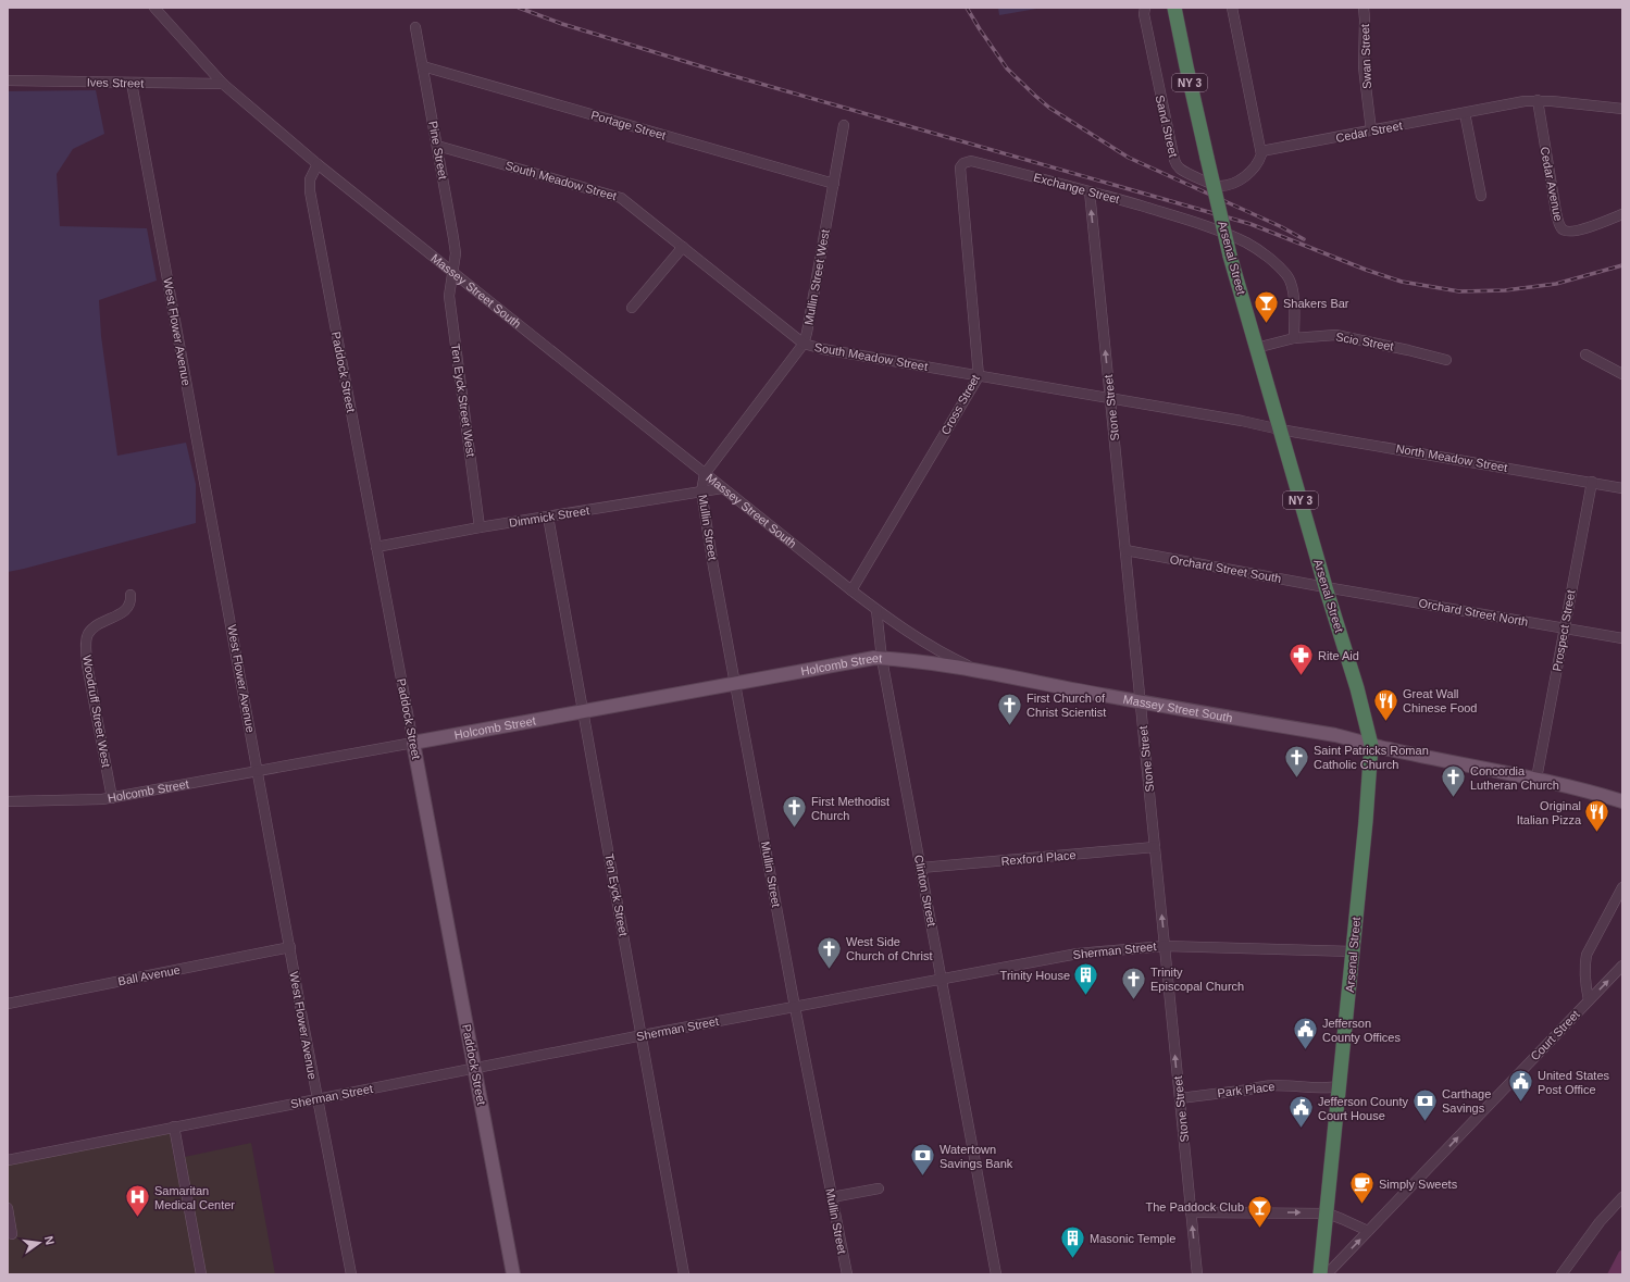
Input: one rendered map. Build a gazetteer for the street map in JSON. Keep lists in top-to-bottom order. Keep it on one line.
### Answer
{"streets":{"highway":["NY 3","Arsenal Street"],"main road":["Massey Street South","Paddock Street","Holcomb Street"],"street":["Swan Street","Ives Street","Portage Street","Sand Street","Cedar Street","Pine Street","South Meadow Street","Cedar Avenue","Exchange Street","Mullin Street West","West Flower Avenue","Scio Street","Ten Eyck Street West","Cross Street","Stone Street","North Meadow Street","Dimmick Street","Mullin Street","Orchard Street South","Orchard Street North","Prospect Street","Woodruff Street West","Rexford Place","Clinton Street","Ten Eyck Street","Sherman Street","Ball Avenue","Court Street","Park Place"]},"crossings":[["Swan Street","Cedar Street"],["Ives Street","Massey Street South"],["Ives Street","West Flower Avenue"],["Portage Street","Pine Street"],["Portage Street","Mullin Street West"],["Sand Street","Cedar Street"],["Cedar Street","Cedar Avenue"],["Pine Street","South Meadow Street"],["Pine Street","Massey Street South"],["Pine Street","Ten Eyck Street West"],["South Meadow Street","Arsenal Street"],["South Meadow Street","Mullin Street West"],["South Meadow Street","Cross Street"],["South Meadow Street","Stone Street"],["South Meadow Street","North Meadow Street"],["Exchange Street","Scio Street"],["Exchange Street","Cross Street"],["Exchange Street","Stone Street"],["Arsenal Street","Massey Street South"],["Arsenal Street","Scio Street"],["Arsenal Street","North Meadow Street"],["Arsenal Street","Orchard Street South"],["Arsenal Street","Orchard Street North"],["Arsenal Street","Sherman Street"],["Arsenal Street","Park Place"],["Mullin Street West","Massey Street South"],["Mullin Street West","Mullin Street"],["Massey Street South","Paddock Street"],["Massey Street South","Ten Eyck Street West"],["Massey Street South","Cross Street"],["Massey Street South","Stone Street"],["Massey Street South","Dimmick Street"],["Massey Street South","Mullin Street"],["Massey Street South","Prospect Street"],["Massey Street South","Holcomb Street"],["Massey Street South","Clinton Street"],["West Flower Avenue","Holcomb Street"],["West Flower Avenue","Sherman Street"],["West Flower Avenue","Ball Avenue"],["Paddock Street","Dimmick Street"],["Paddock Street","Holcomb Street"],["Paddock Street","Sherman Street"],["Ten Eyck Street West","Dimmick Street"],["Stone Street","Orchard Street South"],["Stone Street","Rexford Place"],["Stone Street","Sherman Street"],["Stone Street","Park Place"],["North Meadow Street","Prospect Street"],["Dimmick Street","Mullin Street"],["Dimmick Street","Ten Eyck Street"],["Mullin Street","Holcomb Street"],["Mullin Street","Sherman Street"],["Orchard Street South","Orchard Street North"],["Orchard Street North","Prospect Street"],["Holcomb Street","Woodruff Street West"],["Holcomb Street","Clinton Street"],["Holcomb Street","Ten Eyck Street"],["Rexford Place","Clinton Street"],["Clinton Street","Sherman Street"],["Ten Eyck Street","Sherman Street"]],"one_way":["Stone Street","Court Street"],"places":{"bar":["Shakers Bar","The Paddock Club"],"pharmacy":["Rite Aid"],"restaurant":["Great Wall Chinese Food","Original Italian Pizza"],"church":["First Church of Christ Scientist","Saint Patricks Roman Catholic Church","Concordia Lutheran Church","First Methodist Church","West Side Church of Christ","Trinity Episcopal Church"],"building":["Trinity House","Masonic Temple"],"public building":["Jefferson County Offices","United States Post Office","Jefferson County Court House"],"bank":["Carthage Savings","Watertown Savings Bank"],"cafe":["Simply Sweets"],"hospital":["Samaritan Medical Center"]},"north":"right"}
